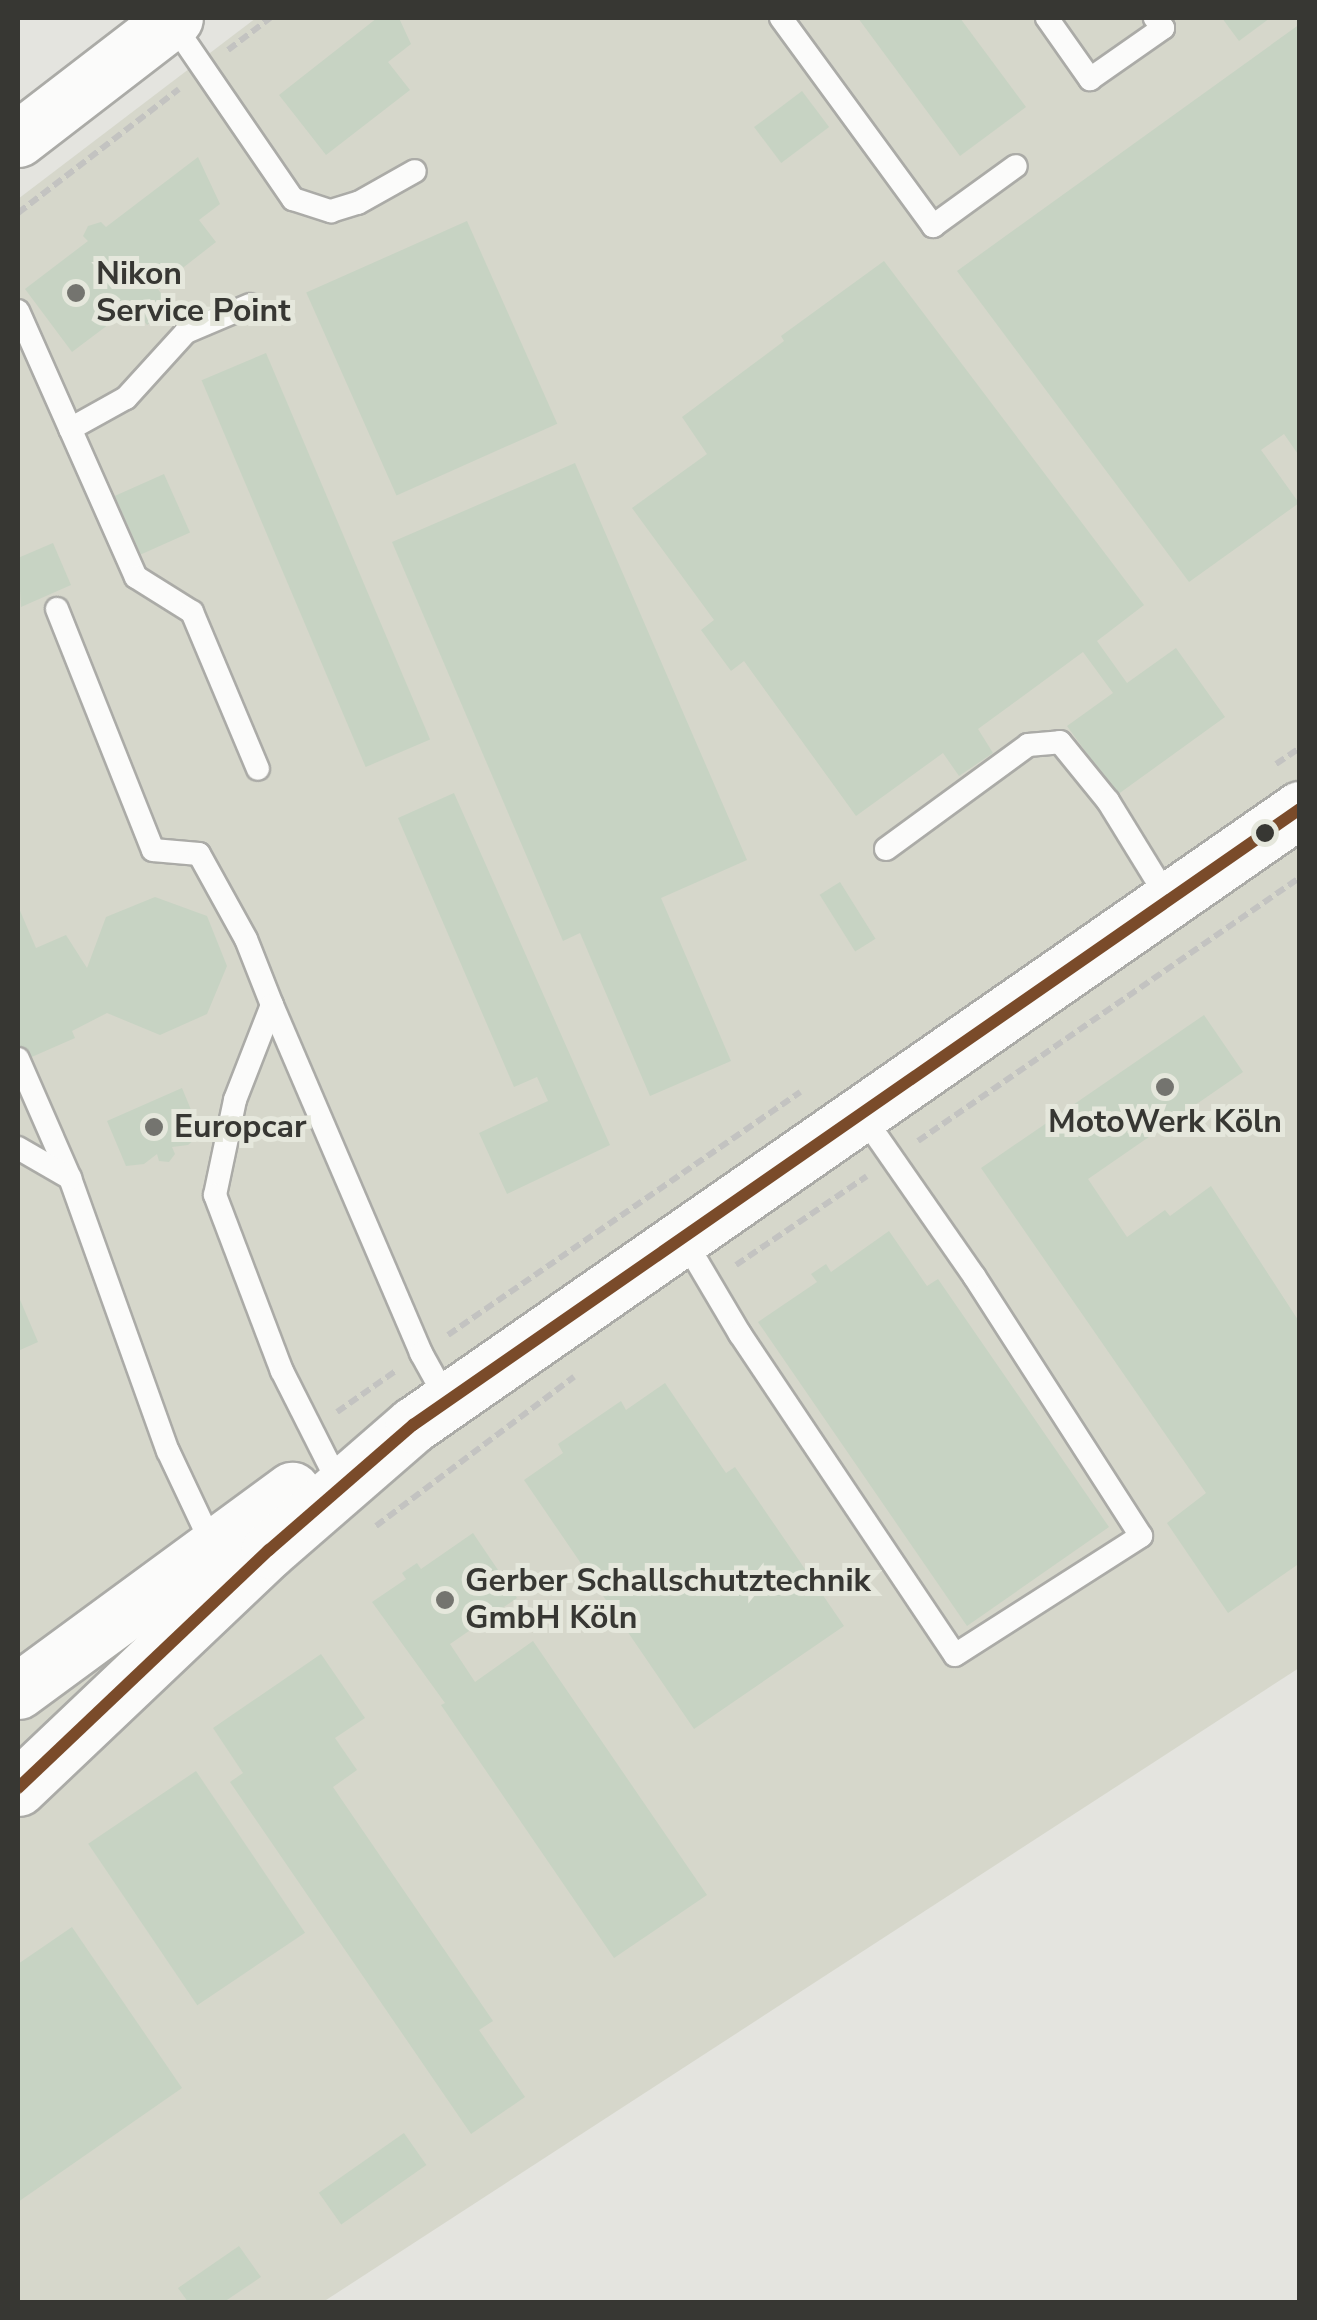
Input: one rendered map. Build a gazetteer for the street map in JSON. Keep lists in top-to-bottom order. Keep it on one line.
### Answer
{"places":["Nikon Service Point","MotoWerk Köln","Europcar","Gerber Schallschutztechnik GmbH Köln"]}
